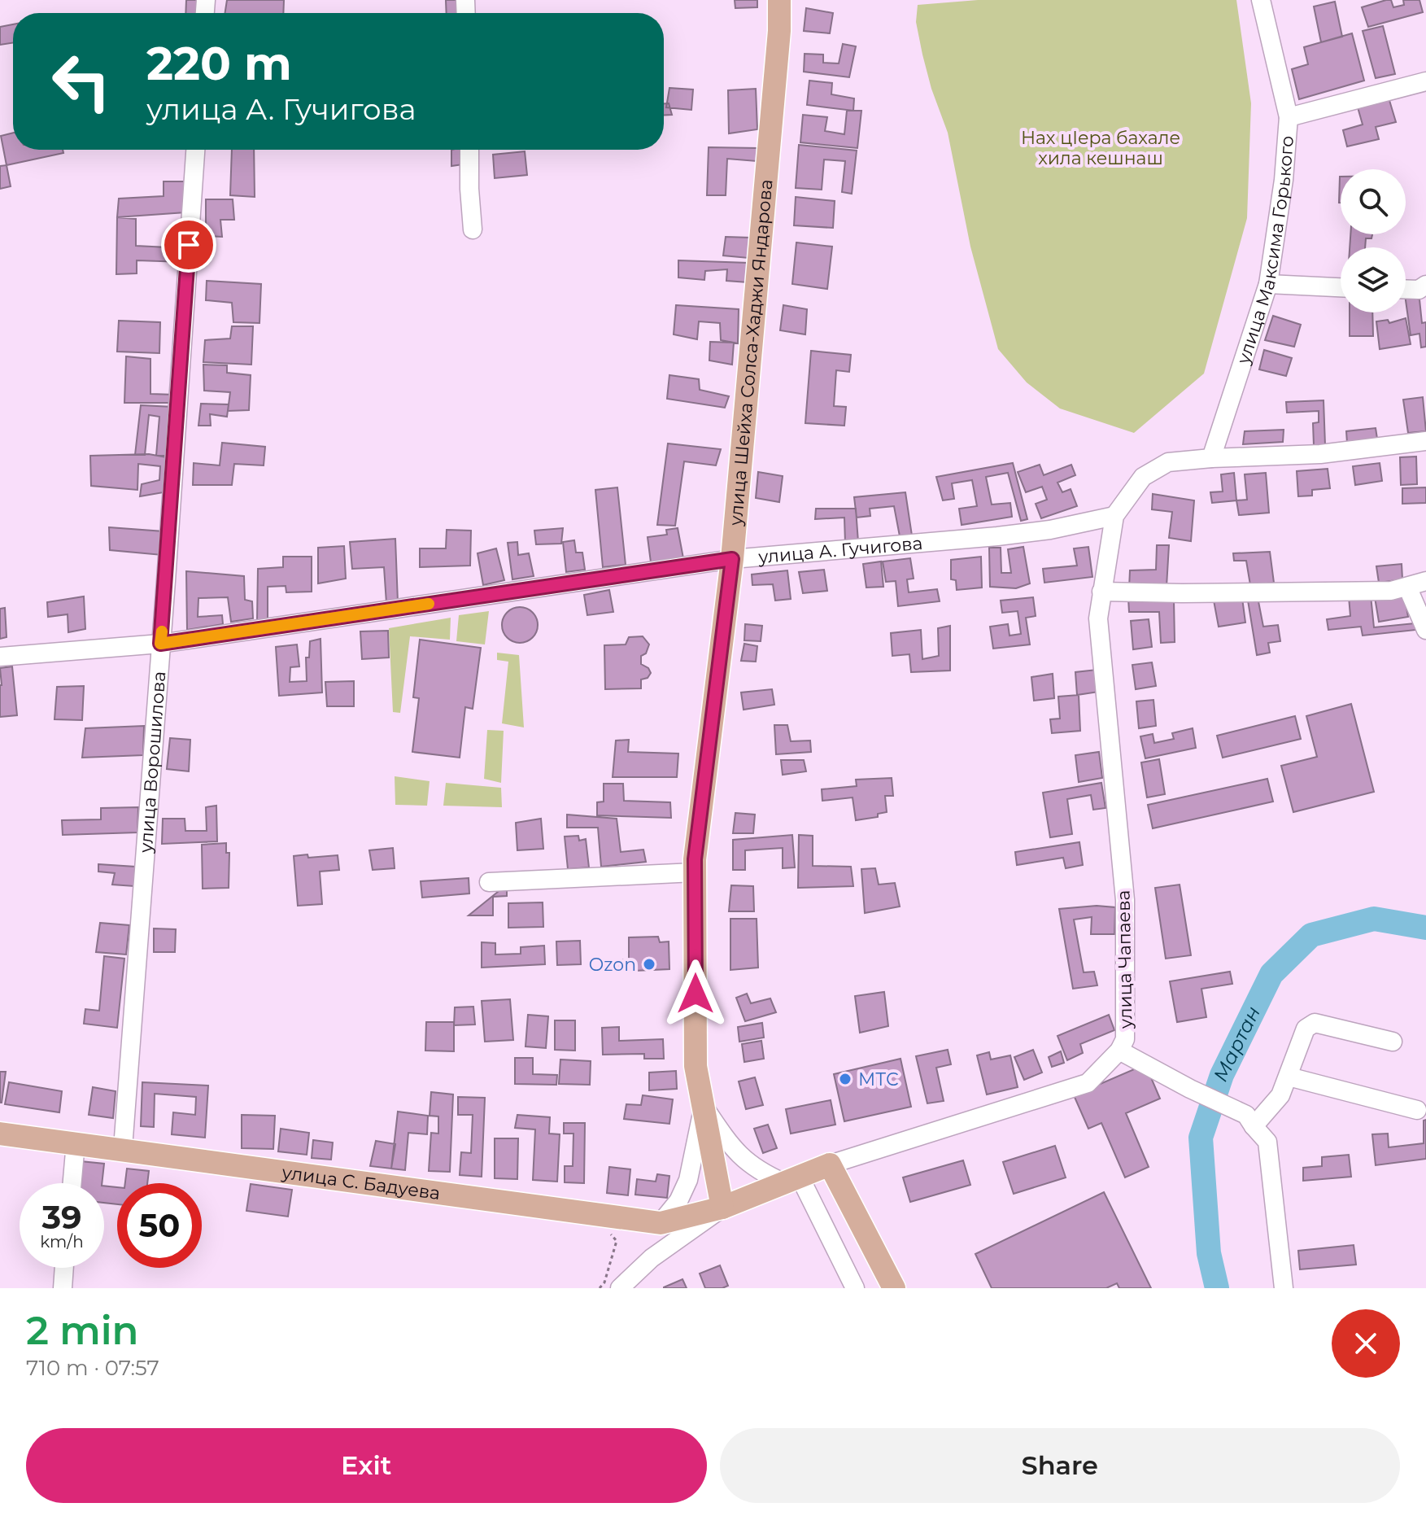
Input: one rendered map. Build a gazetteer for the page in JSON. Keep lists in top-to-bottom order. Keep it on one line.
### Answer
{"streets":{"main road":["улица Шейха Солса-Хаджи Яндарова","улица С. Бадуева"],"street":["улица Максима Горького","улица А. Гучигова","улица Ворошилова","улица Чапаева"]},"crossings":[["улица Шейха Солса-Хаджи Яндарова","улица А. Гучигова"],["улица Шейха Солса-Хаджи Яндарова","улица С. Бадуева"],["улица А. Гучигова","улица Ворошилова"],["улица А. Гучигова","улица Чапаева"],["улица Ворошилова","улица С. Бадуева"],["улица Чапаева","улица С. Бадуева"]],"water":["Мартан"],"parks":["Нах цIера бахале хила кешнаш"],"places":["Ozon","МТС"],"page":{"turn":["220 m","улица А. Гучигова"],"speed":"39 km/h","limit":"50","heading":["2 min","710 m · 07:57"],"buttons":["Exit","Share"]}}
